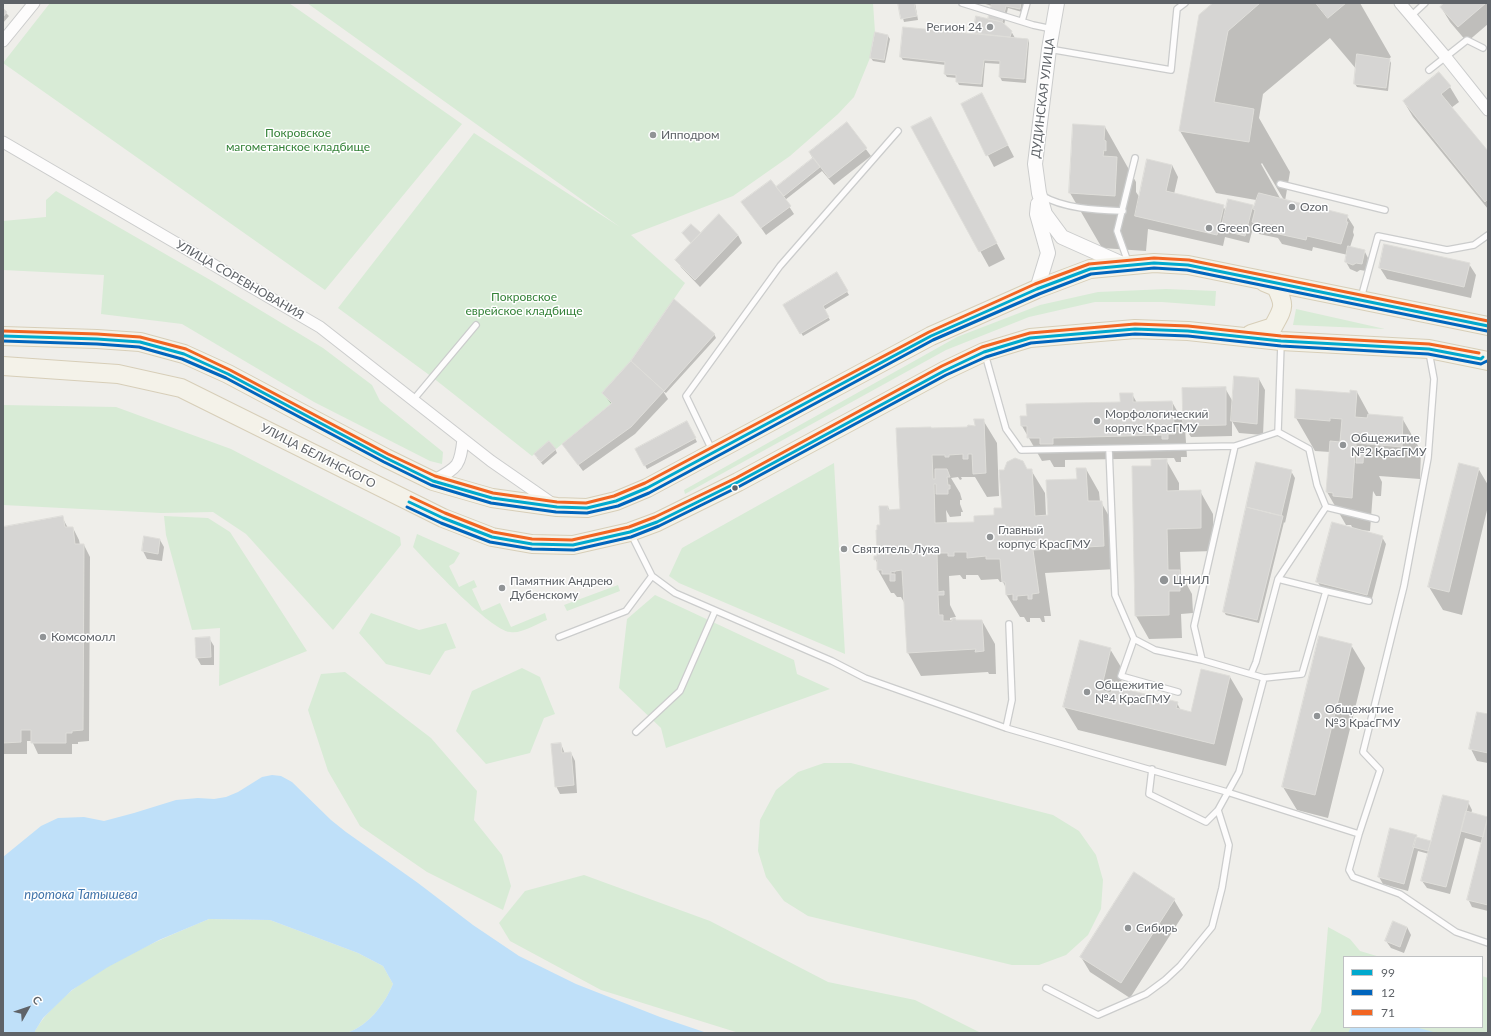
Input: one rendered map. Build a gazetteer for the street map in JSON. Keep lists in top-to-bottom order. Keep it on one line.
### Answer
{"streets":{"main road":["УЛИЦА БЕЛИНСКОГО"],"street":["ДУДИНСКАЯ УЛИЦА","УЛИЦА СОРЕВНОВАНИЯ"]},"water":["протока Татышева"],"parks":["Покровское магометанское кладбище","Покровское еврейское кладбище"],"places":["Регион 24","Ипподром","Ozon","Green Green","Морфологический корпус КрасГМУ","Общежитие №2 КрасГМУ","Главный корпус КрасГМУ","Святитель Лука","ЦНИЛ","Памятник Андрею Дубенскому","Комсомолл","Общежитие №4 КрасГМУ","Общежитие №3 КрасГМУ","Сибирь"],"lines":["transit line 71","transit line 99","transit line 12"],"legend":["99","12","71"],"north":"top right"}
